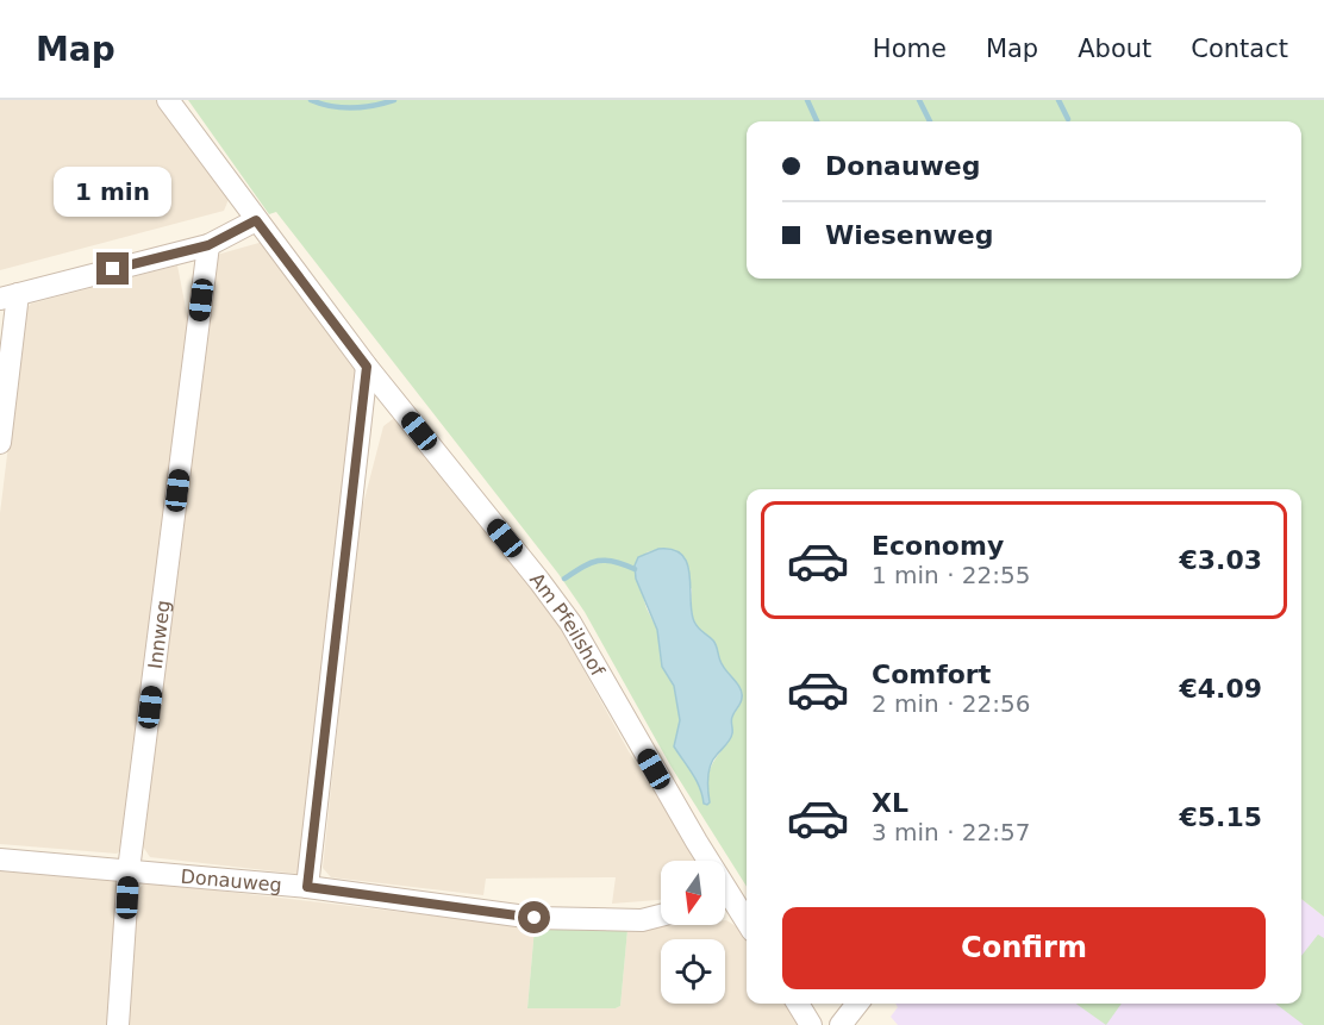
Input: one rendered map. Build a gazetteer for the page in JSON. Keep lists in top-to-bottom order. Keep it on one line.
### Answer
{"streets":{"street":["Am Pfeilshof","Innweg","Donauweg"]},"crossings":[["Innweg","Donauweg"]],"north":"bottom","page":{"header":"Map","nav":["Home","Map","About","Contact"],"banner":["Donauweg","Wiesenweg"],"bubble":"1 min","list":[{"name":"Economy","note":"1 min · 22:55","value":"€3.03"},{"name":"Comfort","note":"2 min · 22:56","value":"€4.09"},{"name":"XL","note":"3 min · 22:57","value":"€5.15"}],"buttons":"Confirm"}}
